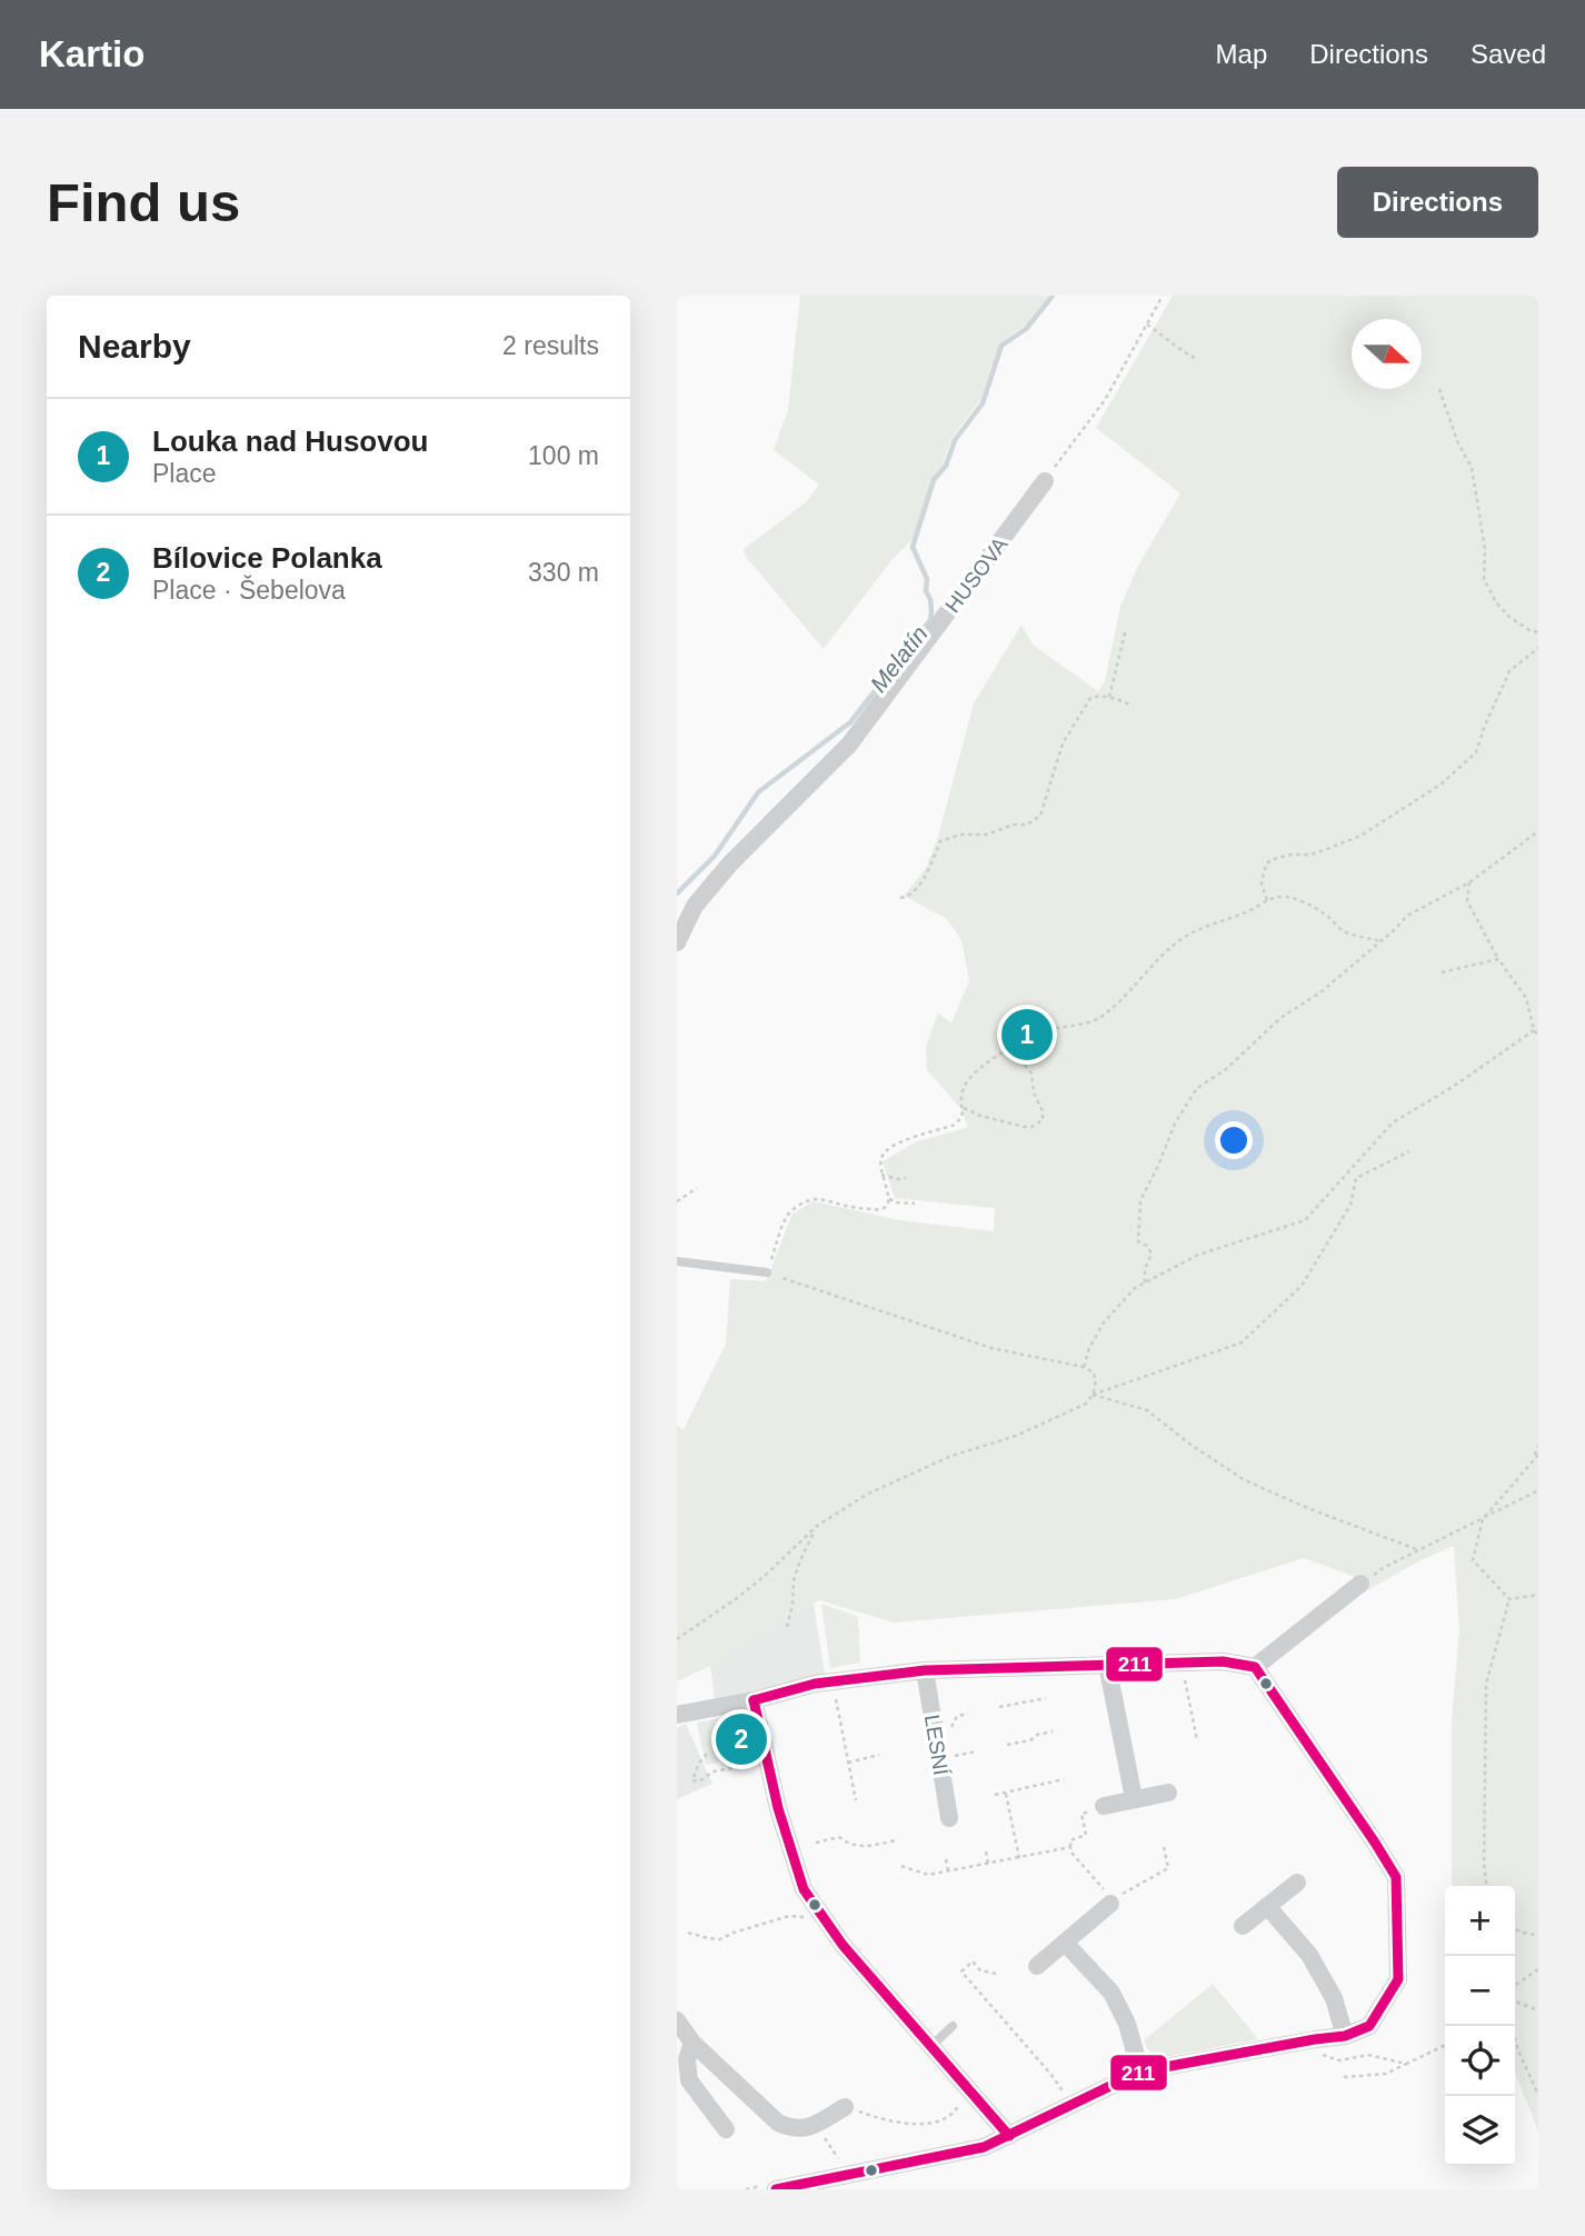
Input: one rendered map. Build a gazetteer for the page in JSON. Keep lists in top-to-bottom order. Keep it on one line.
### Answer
{"streets":{"street":["HUSOVA","LESNÍ"]},"water":["Melatín"],"lines":["transit line 211"],"north":"right","page":{"header":"Kartio","nav":["Map","Directions","Saved"],"buttons":"Directions","title":"Find us","heading":["Nearby","2 results"],"list":[{"mark":"1","name":"Louka nad Husovou","note":"Place","value":"100 m"},{"mark":"2","name":"Bílovice Polanka","note":"Place · Šebelova","value":"330 m"}],"pins":["1","2"],"map_buttons":["+","−"]}}
